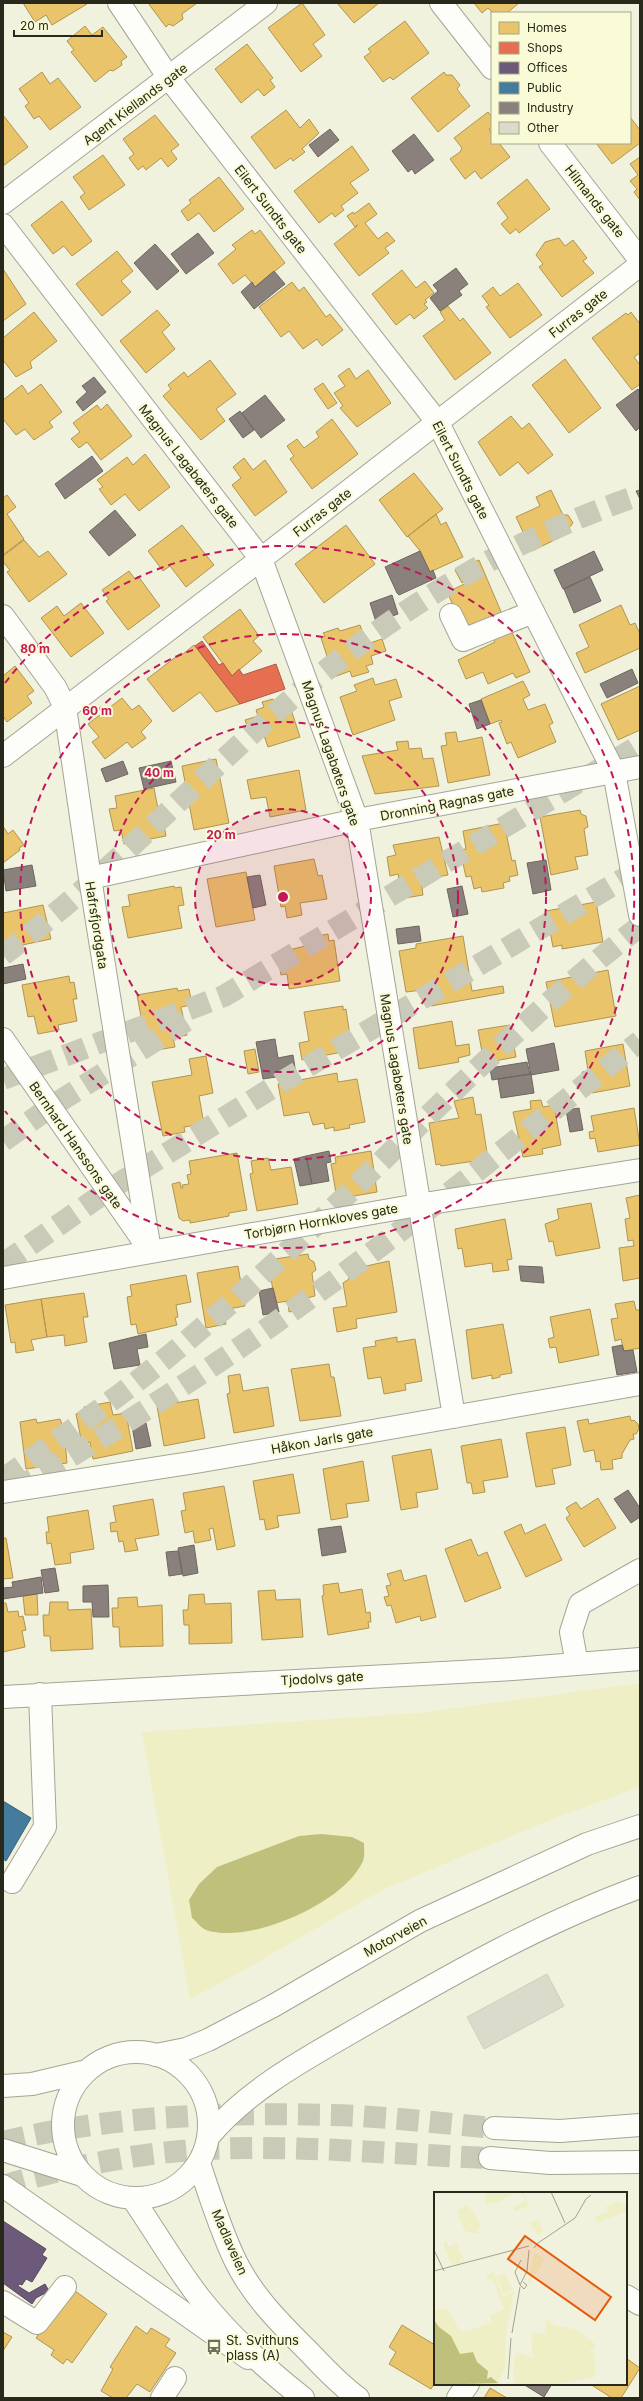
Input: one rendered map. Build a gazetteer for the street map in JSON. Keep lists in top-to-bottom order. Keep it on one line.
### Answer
{"streets":{"main road":["Agent Kiellands gate","Hilmands gate","Eilert Sundts gate","Furras gate","Magnus Lagabøters gate","Dronning Ragnas gate","Hafrsfjordgata","Bernhard Hanssons gate","Torbjørn Hornkloves gate","Håkon Jarls gate","Tjodolvs gate","Motorveien","Madlaveien"]},"crossings":[["Agent Kiellands gate","Eilert Sundts gate"],["Eilert Sundts gate","Furras gate"],["Eilert Sundts gate","Dronning Ragnas gate"],["Furras gate","Magnus Lagabøters gate"],["Furras gate","Hafrsfjordgata"],["Magnus Lagabøters gate","Dronning Ragnas gate"],["Magnus Lagabøters gate","Torbjørn Hornkloves gate"],["Magnus Lagabøters gate","Håkon Jarls gate"],["Dronning Ragnas gate","Hafrsfjordgata"],["Hafrsfjordgata","Bernhard Hanssons gate"],["Hafrsfjordgata","Torbjørn Hornkloves gate"],["Bernhard Hanssons gate","Torbjørn Hornkloves gate"]],"places":{"bus stop":["St. Svithuns plass (A)"]},"legend":["Homes","Shops","Offices","Public","Industry","Other"],"scale_bar":"20 m","rings":["80 m","60 m","40 m","20 m"]}
